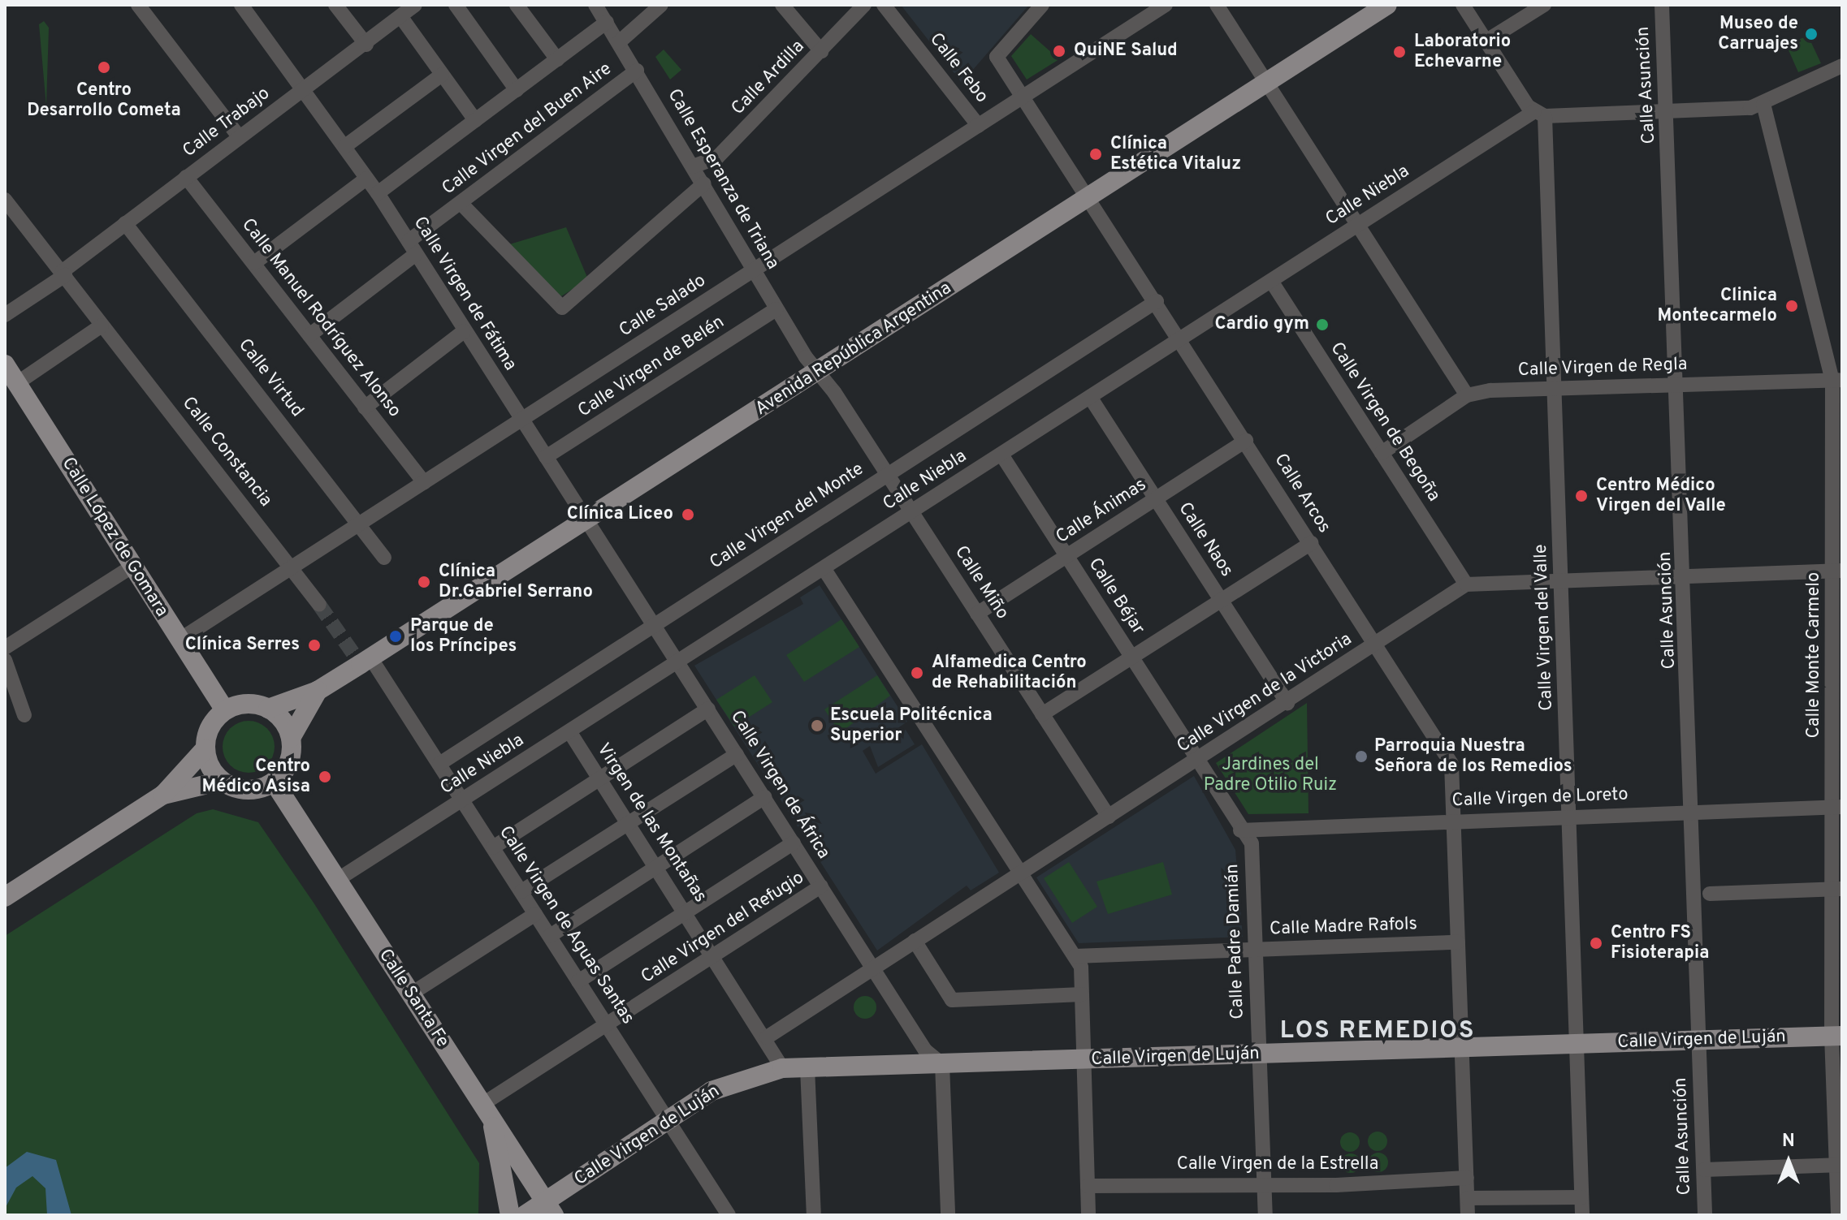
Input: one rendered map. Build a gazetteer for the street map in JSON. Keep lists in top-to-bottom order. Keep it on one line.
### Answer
{"streets":{"main road":["Avenida República Argentina","Calle López de Gomara","Calle Santa Fe","Calle Virgen de Luján"],"street":["Calle Febo","Calle Ardilla","Calle Asunción","Calle Trabajo","Calle Virgen del Buen Aire","Calle Esperanza de Triana","Calle Niebla","Calle Virgen de Fátima","Calle Salado","Calle Manuel Rodríguez Alonso","Calle Virgen de Belén","Calle Virgen de Regla","Calle Virtud","Calle Virgen de Begoña","Calle Constancia","Calle Arcos","Calle Ánimas","Calle Virgen del Monte","Calle Naos","Calle Miño","Calle Béjar","Calle Virgen del Valle","Calle Monte Carmelo","Calle Virgen de la Victoria","Calle Virgen de África","Calle Virgen de Loreto","Virgen de las Montañas","Calle Virgen de Aguas Santas","Calle Madre Rafols","Calle Virgen del Refugio","Calle Padre Damián","Calle Virgen de la Estrella"]},"crossings":[["Calle Febo","Calle Salado"],["Calle Ardilla","Calle Esperanza de Triana"],["Calle Asunción","Calle Virgen de Regla"],["Calle Asunción","Calle Virgen de la Victoria"],["Calle Asunción","Calle Virgen de Loreto"],["Calle Asunción","Calle Virgen de Luján"],["Calle Trabajo","Calle Virgen de Fátima"],["Calle Trabajo","Calle Manuel Rodríguez Alonso"],["Calle Trabajo","Calle Virtud"],["Calle Trabajo","Calle Constancia"],["Calle Virgen del Buen Aire","Calle Esperanza de Triana"],["Calle Virgen del Buen Aire","Calle Virgen de Fátima"],["Calle Virgen del Buen Aire","Calle Manuel Rodríguez Alonso"],["Calle Esperanza de Triana","Calle Salado"],["Calle Esperanza de Triana","Avenida República Argentina"],["Calle Esperanza de Triana","Calle Virgen de Belén"],["Calle Esperanza de Triana","Calle Miño"],["Calle Niebla","Calle Virgen de Begoña"],["Calle Niebla","Calle Arcos"],["Calle Niebla","Calle Naos"],["Calle Niebla","Calle Miño"],["Calle Niebla","Calle Béjar"],["Calle Niebla","Calle Virgen del Valle"],["Calle Niebla","Calle Virgen de África"],["Calle Niebla","Virgen de las Montañas"],["Calle Niebla","Calle Virgen de Aguas Santas"],["Calle Niebla","Calle Santa Fe"],["Calle Virgen de Fátima","Calle Salado"],["Calle Virgen de Fátima","Avenida República Argentina"],["Calle Virgen de Fátima","Calle Virgen de Belén"],["Calle Virgen de Fátima","Calle Virgen de África"],["Calle Salado","Calle Manuel Rodríguez Alonso"],["Calle Salado","Calle Virtud"],["Calle Salado","Calle Constancia"],["Calle Salado","Calle Arcos"],["Calle Salado","Calle López de Gomara"],["Avenida República Argentina","Calle Arcos"],["Avenida República Argentina","Calle López de Gomara"],["Avenida República Argentina","Calle Miño"],["Avenida República Argentina","Calle Virgen de África"],["Avenida República Argentina","Calle Virgen de Aguas Santas"],["Avenida República Argentina","Calle Santa Fe"],["Calle Virgen de Regla","Calle Virgen de Begoña"],["Calle Virgen de Regla","Calle Virgen del Valle"],["Calle Virgen de Regla","Calle Monte Carmelo"],["Calle Virgen de Begoña","Calle Virgen de la Victoria"],["Calle Arcos","Calle Ánimas"],["Calle Arcos","Calle Virgen del Monte"],["Calle Arcos","Calle Virgen de la Victoria"],["Calle Arcos","Calle Virgen de Loreto"],["Calle Arcos","Calle Madre Rafols"],["Calle Arcos","Calle Virgen de Luján"],["Calle Arcos","Calle Virgen de la Estrella"],["Calle Ánimas","Calle Naos"],["Calle Ánimas","Calle Miño"],["Calle Ánimas","Calle Béjar"],["Calle Virgen del Monte","Calle Miño"],["Calle Virgen del Monte","Calle Virgen de África"],["Calle Virgen del Monte","Calle Virgen de Aguas Santas"],["Calle López de Gomara","Calle Santa Fe"],["Calle Naos","Calle Virgen de la Victoria"],["Calle Miño","Calle Virgen de la Victoria"],["Calle Béjar","Calle Virgen de la Victoria"],["Calle Béjar","Calle Padre Damián"],["Calle Virgen del Valle","Calle Virgen de la Victoria"],["Calle Virgen del Valle","Calle Virgen de Loreto"],["Calle Virgen del Valle","Calle Virgen de Luján"],["Calle Monte Carmelo","Calle Virgen de la Victoria"],["Calle Monte Carmelo","Calle Virgen de Loreto"],["Calle Monte Carmelo","Calle Virgen de Luján"],["Calle Virgen de la Victoria","Calle Virgen de África"],["Calle Virgen de la Victoria","Virgen de las Montañas"],["Calle Virgen de la Victoria","Calle Padre Damián"],["Calle Virgen de África","Calle Virgen del Refugio"],["Calle Virgen de África","Calle Virgen de Luján"],["Calle Virgen de Loreto","Calle Padre Damián"],["Virgen de las Montañas","Calle Virgen del Refugio"],["Virgen de las Montañas","Calle Virgen de Luján"],["Calle Virgen de Aguas Santas","Calle Virgen del Refugio"],["Calle Virgen de Aguas Santas","Calle Virgen de Luján"],["Calle Madre Rafols","Calle Padre Damián"],["Calle Virgen del Refugio","Calle Santa Fe"],["Calle Padre Damián","Calle Virgen de Luján"],["Calle Padre Damián","Calle Virgen de la Estrella"],["Calle Santa Fe","Calle Virgen de Luján"]],"districts":["LOS REMEDIOS"],"parks":["Jardines del Padre Otilio Ruiz"],"places":["Museo de Carruajes","QuiNE Salud","Laboratorio Echevarne","Centro Desarrollo Cometa","Clínica Estética Vitaluz","Clinica Montecarmelo","Cardio gym","Centro Médico Virgen del Valle","Clínica Liceo","Clínica Dr.Gabriel Serrano","Parque de los Príncipes","Clínica Serres","Alfamedica Centro de Rehabilitación","Escuela Politécnica Superior","Parroquia Nuestra Señora de los Remedios","Centro Médico Asisa","Centro FS Fisioterapia"],"north":"top"}
